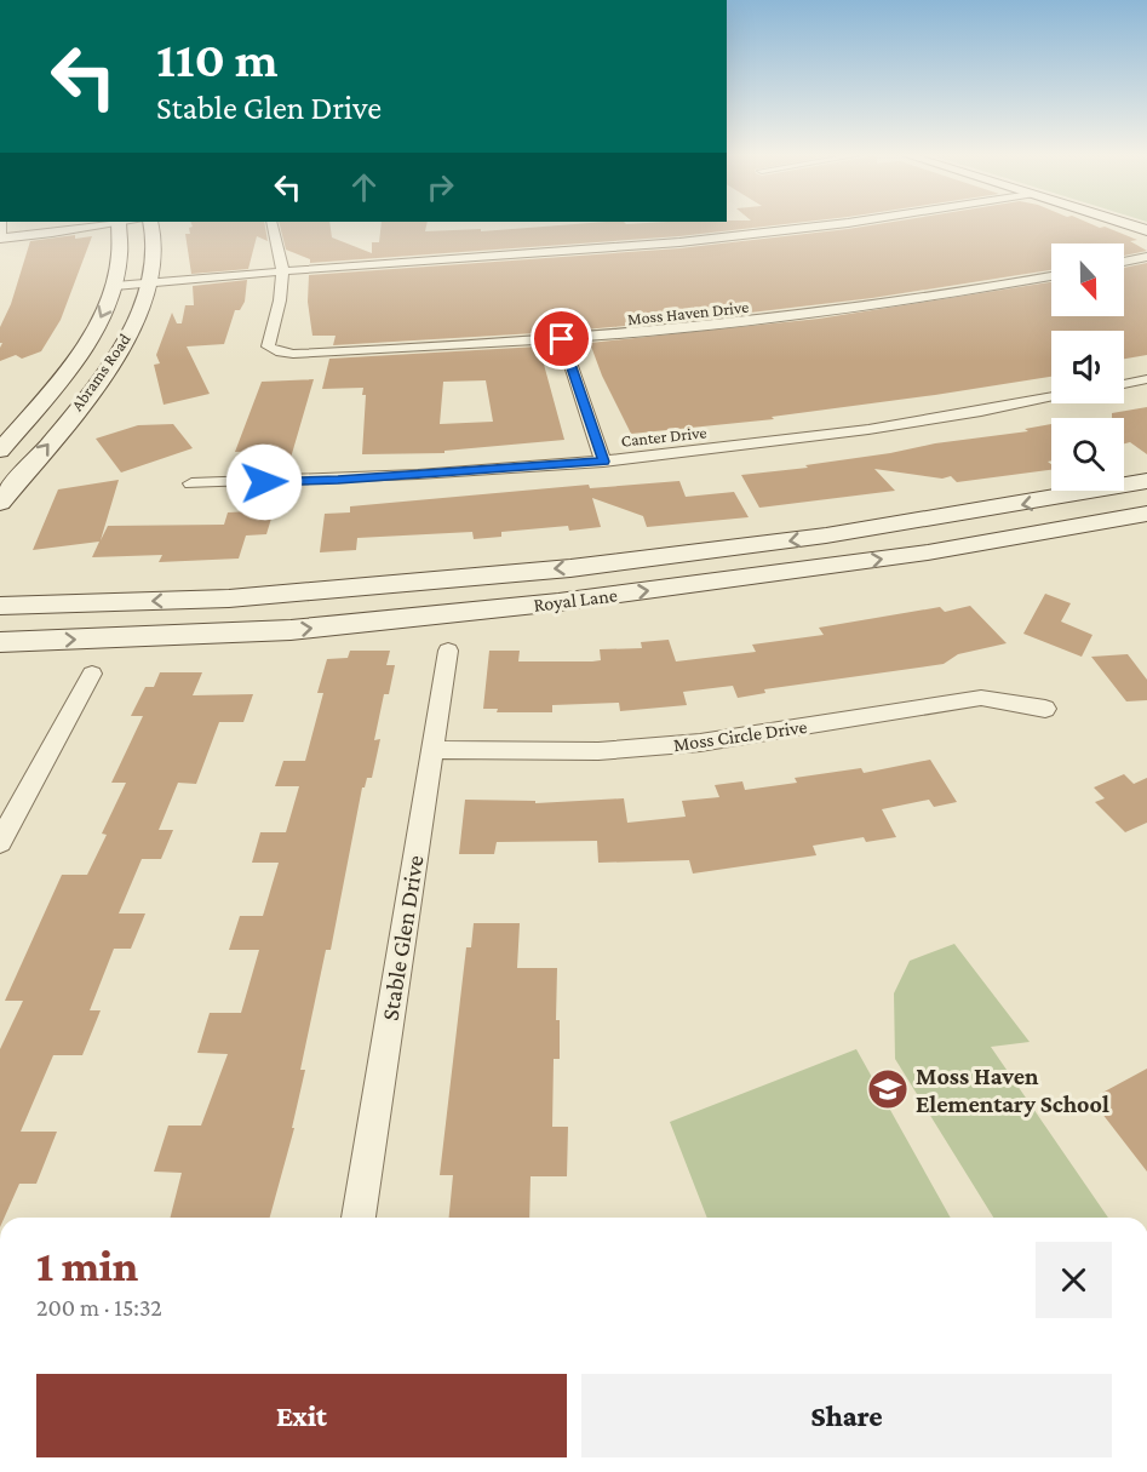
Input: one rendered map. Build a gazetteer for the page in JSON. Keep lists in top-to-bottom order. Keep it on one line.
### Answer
{"streets":{"main road":["Abrams Road","Royal Lane"],"street":["Moss Haven Drive","Canter Drive","Moss Circle Drive","Stable Glen Drive"]},"crossings":[["Moss Circle Drive","Stable Glen Drive"]],"places":{"school or university":["Moss Haven Elementary School"]},"north":"bottom","page":{"turn":["110 m","Stable Glen Drive"],"heading":["1 min","200 m · 15:32"],"buttons":["Exit","Share"]}}
